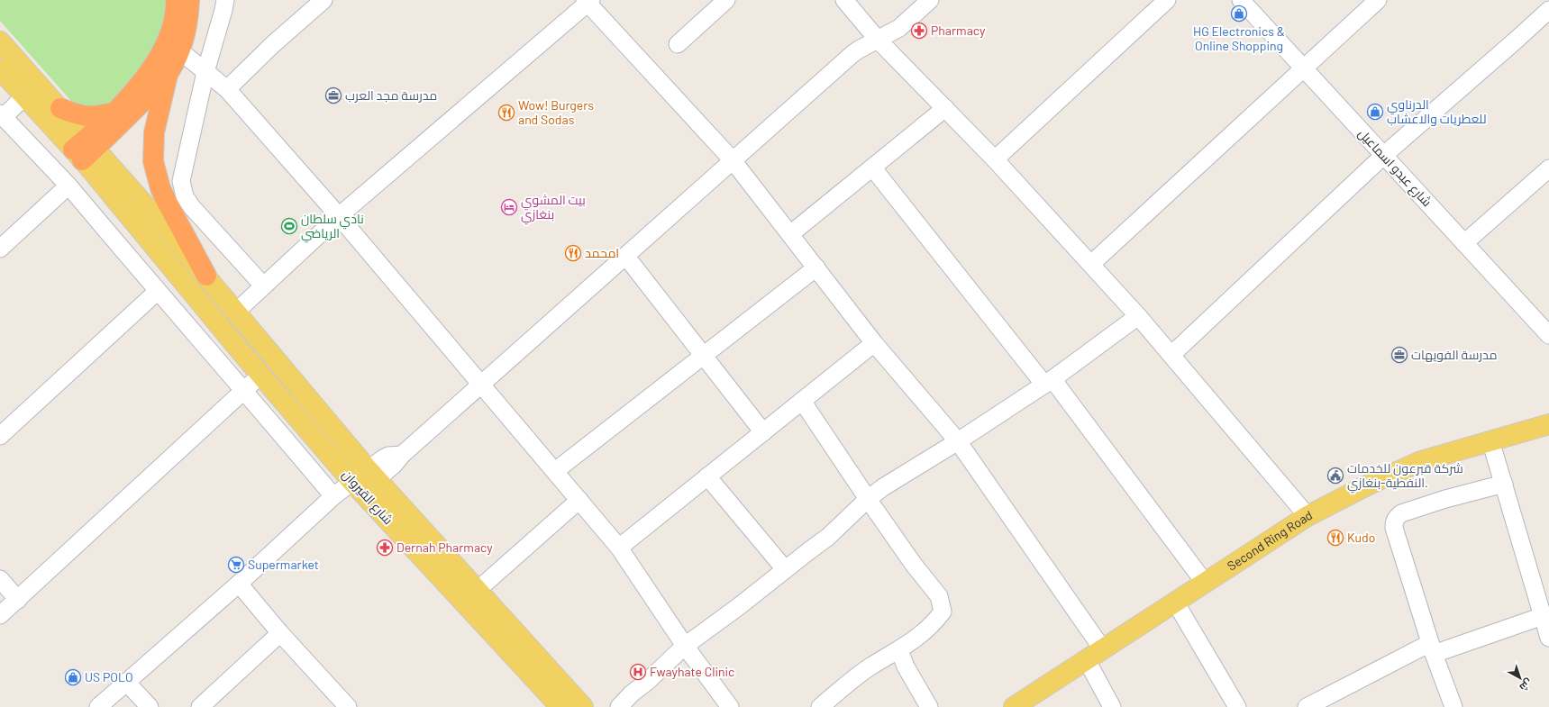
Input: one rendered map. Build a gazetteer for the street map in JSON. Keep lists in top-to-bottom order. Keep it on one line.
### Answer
{"streets":{"main road":["شارع القيروان","Second Ring Road"],"street":["شارع عبدو اسماعيل"]},"places":{"shop":["HG Electronics & Online Shopping","الدرناوي للعطريات والاعشاب","US POLO"],"pharmacy":["Pharmacy","Dernah Pharmacy"],"office":["مدرسة مجد العرب","مدرسة الفويهات"],"restaurant":["Wow! Burgers and Sodas","امحمد","Kudo"],"hotel":["بيت المشوي بنغازي"],"sports":["نادي سلطان الرياضي"],"public building":["شركة قبرعون للخدمات النفطية-بنغازي."],"supermarket":["Supermarket"],"hospital":["Fwayhate Clinic"]},"north":"bottom right"}
